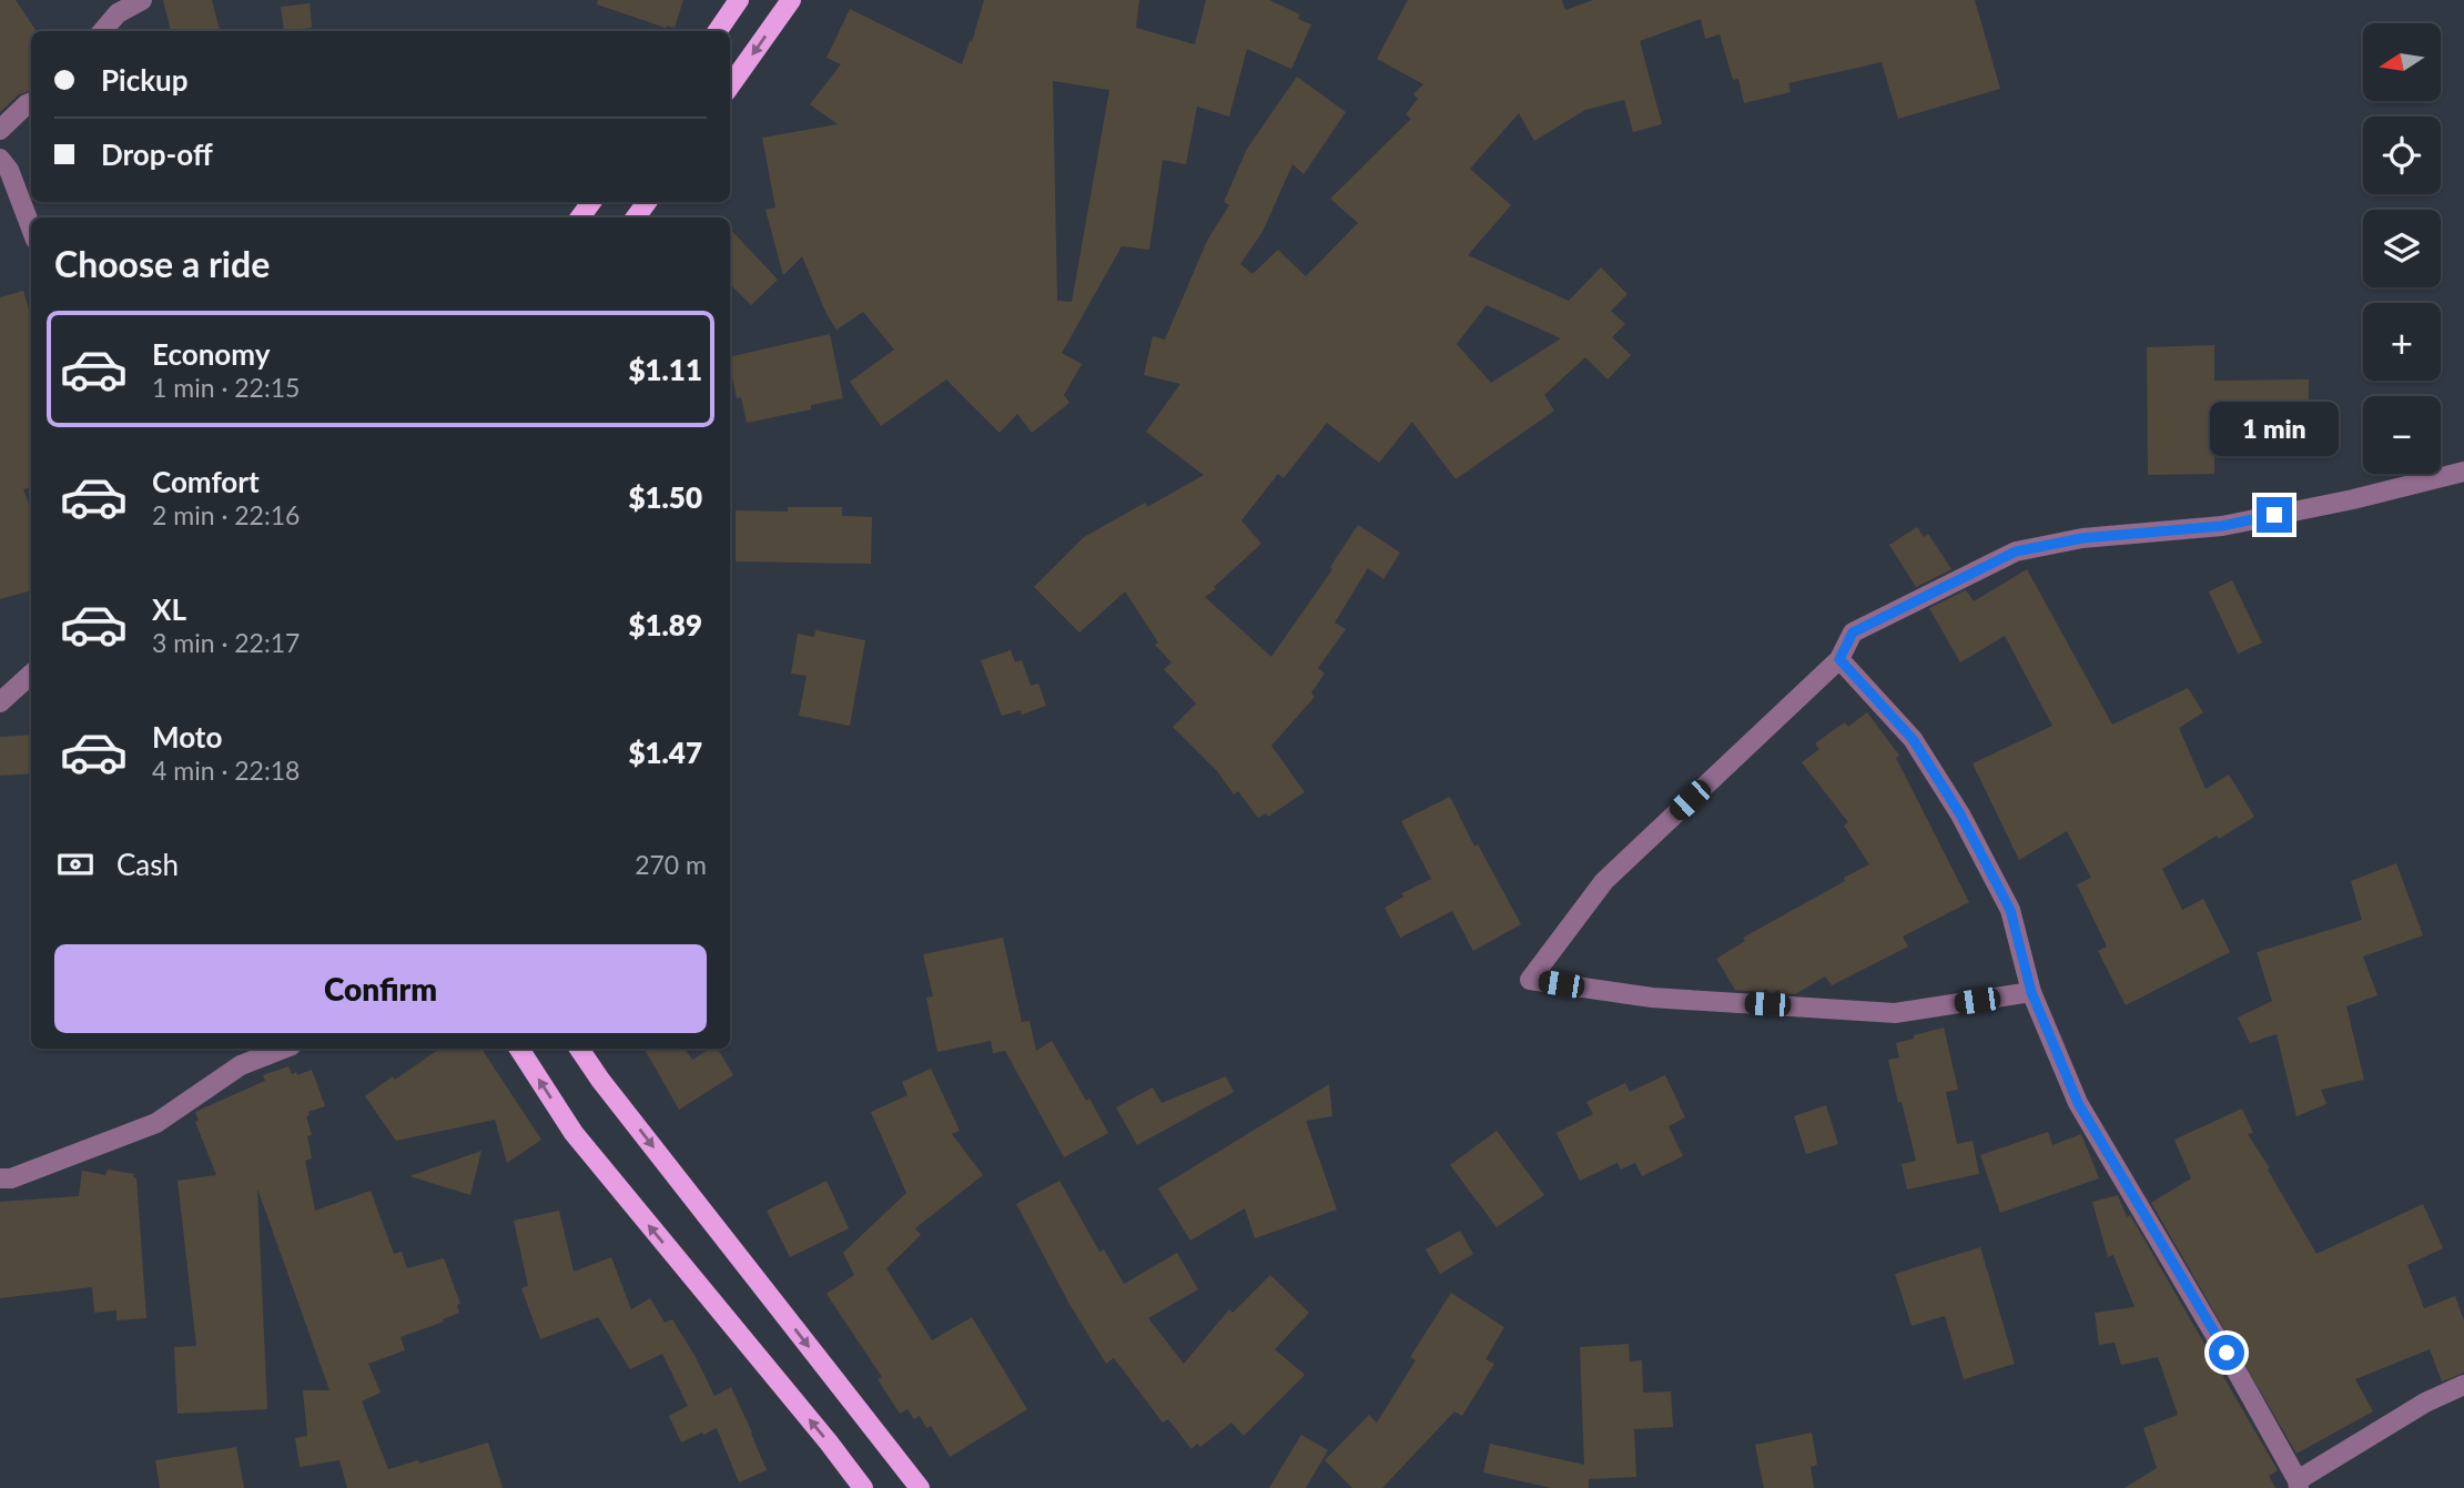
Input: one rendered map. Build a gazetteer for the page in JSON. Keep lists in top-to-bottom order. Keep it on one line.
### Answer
{"north":"left","page":{"map_buttons":["+","−"],"banner":["Pickup","Drop-off"],"heading":"Choose a ride","list":[{"name":"Economy","note":"1 min · 22:15","value":"$1.11"},{"name":"Comfort","note":"2 min · 22:16","value":"$1.50"},{"name":"XL","note":"3 min · 22:17","value":"$1.89"},{"name":"Moto","note":"4 min · 22:18","value":"$1.47"}],"bubble":"1 min","pay":["Cash","270 m"],"buttons":"Confirm"}}
